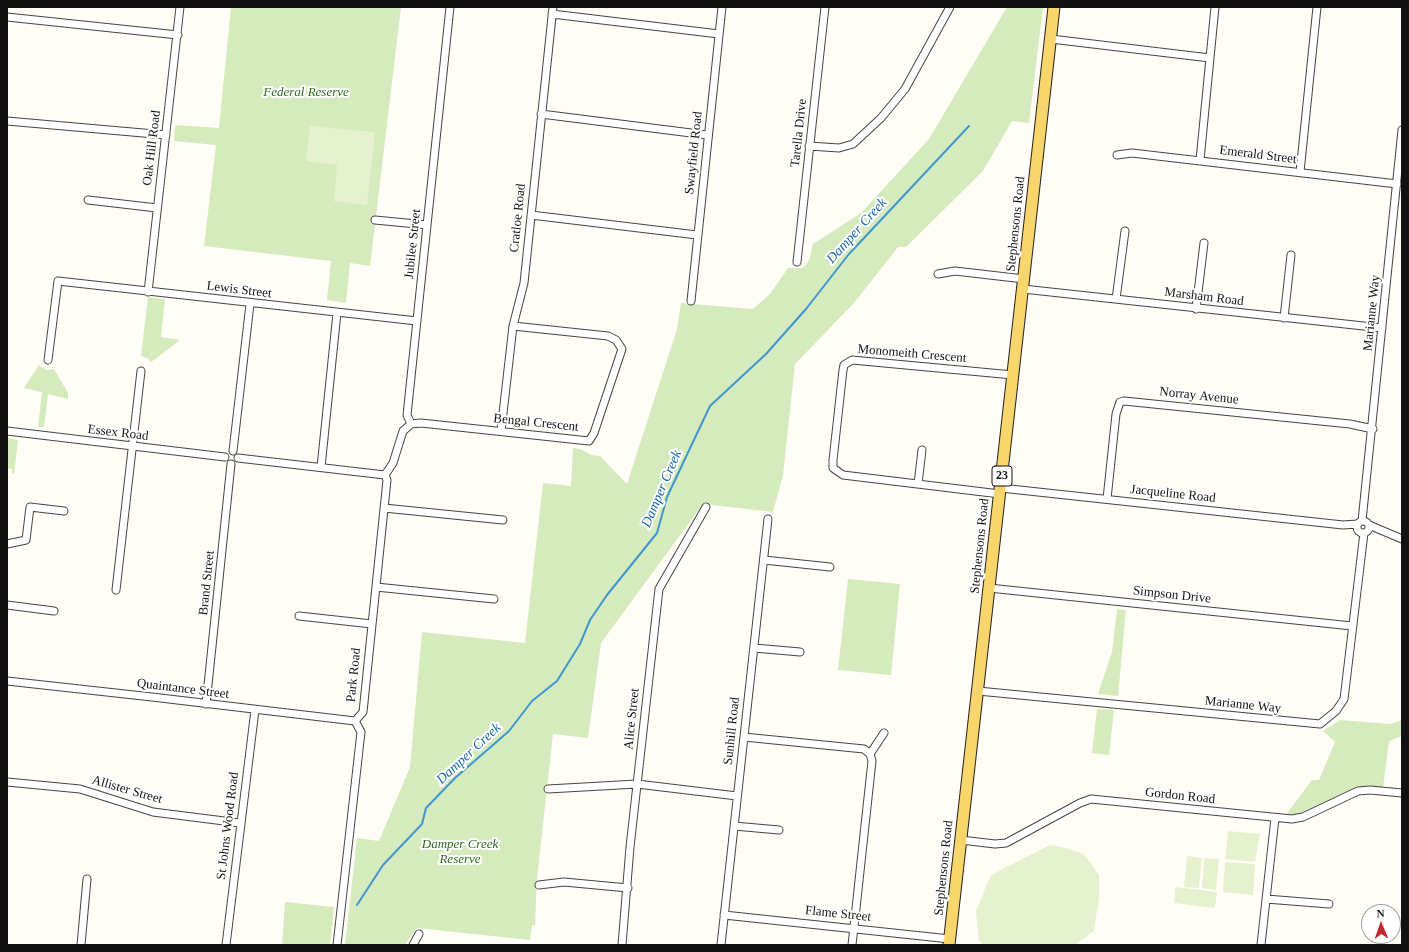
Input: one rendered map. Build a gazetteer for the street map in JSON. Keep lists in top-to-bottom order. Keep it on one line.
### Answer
{"streets":{"main road":["Stephensons Road","23"],"street":["Tarella Drive","Oak Hill Road","Swayfield Road","Emerald Street","Cratloe Road","Jubilee Street","Lewis Street","Marsham Road","Marianne Way","Monomeith Crescent","Norray Avenue","Bengal Crescent","Essex Road","Jacqueline Road","Brand Street","Simpson Drive","Park Road","Quaintance Street","Alice Street","Sunhill Road","Allister Street","Gordon Road","St Johns Wood Road","Flame Street"]},"crossings":[["Oak Hill Road","Lewis Street"],["Emerald Street","Marianne Way"],["Cratloe Road","Bengal Crescent"],["Stephensons Road","Marsham Road"],["Stephensons Road","Marianne Way"],["Stephensons Road","Monomeith Crescent"],["Stephensons Road","Jacqueline Road"],["Stephensons Road","Simpson Drive"],["Stephensons Road","Gordon Road"],["Stephensons Road","Flame Street"],["Jubilee Street","Lewis Street"],["Jubilee Street","Bengal Crescent"],["Marsham Road","Marianne Way"],["Marianne Way","Norray Avenue"],["Marianne Way","Jacqueline Road"],["Marianne Way","Simpson Drive"],["Monomeith Crescent","Jacqueline Road"],["Norray Avenue","Jacqueline Road"],["Essex Road","Brand Street"],["Brand Street","Quaintance Street"],["Park Road","Quaintance Street"],["Quaintance Street","St Johns Wood Road"],["Sunhill Road","Flame Street"],["Allister Street","St Johns Wood Road"]],"water":["Damper Creek"],"parks":["Federal Reserve","Damper Creek Reserve"],"north":"top"}
